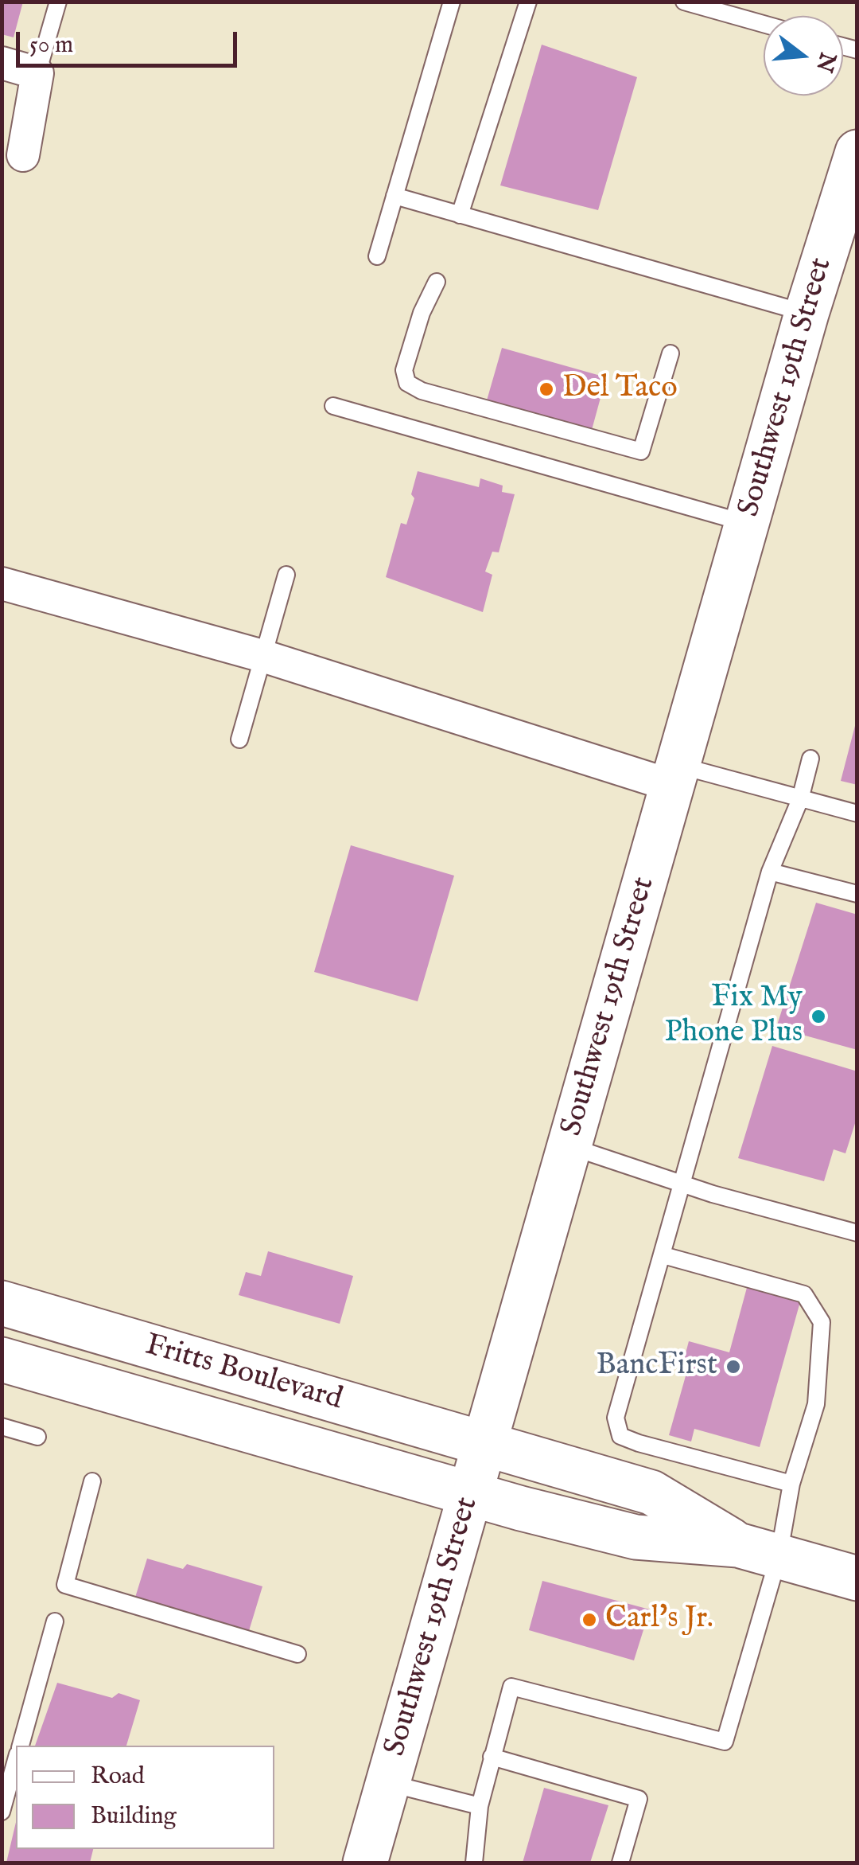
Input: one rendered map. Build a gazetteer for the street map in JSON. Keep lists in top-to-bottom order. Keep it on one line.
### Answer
{"streets":{"street":["Southwest 19th Street","Fritts Boulevard"]},"crossings":[["Southwest 19th Street","Fritts Boulevard"]],"places":["Del Taco","Fix My Phone Plus","BancFirst","Carl's Jr."],"legend":["Road","Building"],"scale_bar":"50 m","north":"right"}
